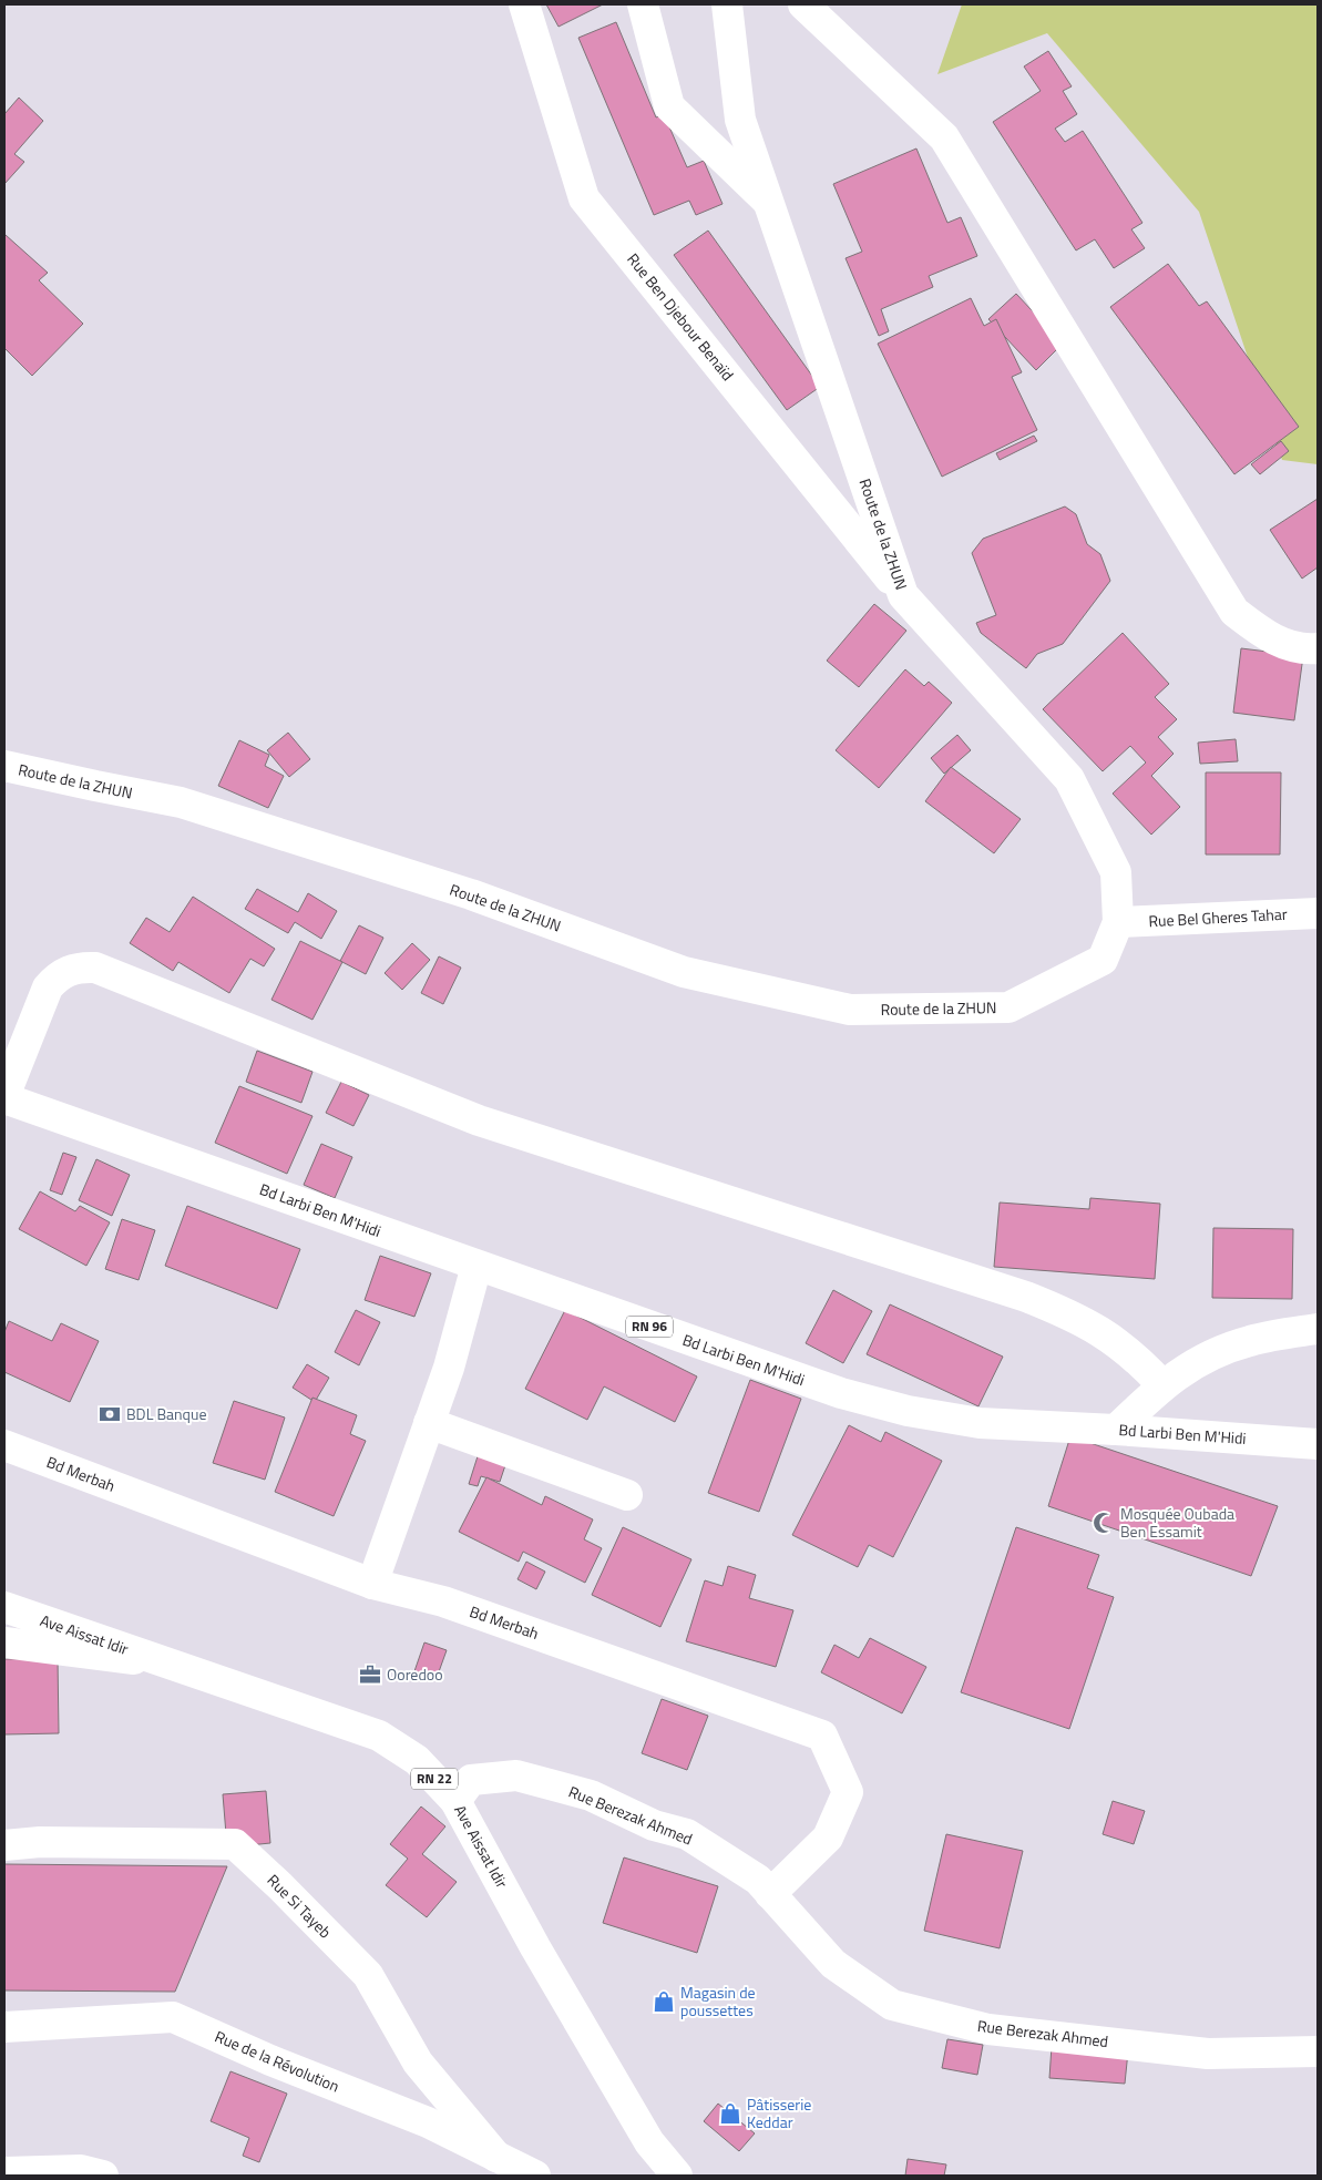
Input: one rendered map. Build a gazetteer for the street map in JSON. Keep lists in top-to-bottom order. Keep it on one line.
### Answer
{"streets":{"street":["Rue Ben Djebour Benaïd","Route de la ZHUN","Rue Bel Gheres Tahar","Bd Larbi Ben M'Hidi","RN 96","Bd Merbah","Ave Aissat Idir","RN 22","Rue Berezak Ahmed","Rue Si Tayeb","Rue de la Révolution"]},"crossings":[["Rue Ben Djebour Benaïd","Route de la ZHUN"],["Route de la ZHUN","Rue Bel Gheres Tahar"],["Bd Merbah","Rue Berezak Ahmed"],["Ave Aissat Idir","Rue Berezak Ahmed"],["Rue Si Tayeb","Rue de la Révolution"]],"places":{"bank":["BDL Banque"],"mosque":["Mosquée Oubada Ben Essamit"],"office":["Ooredoo"],"shop":["Magasin de poussettes","Pâtisserie Keddar"]}}
